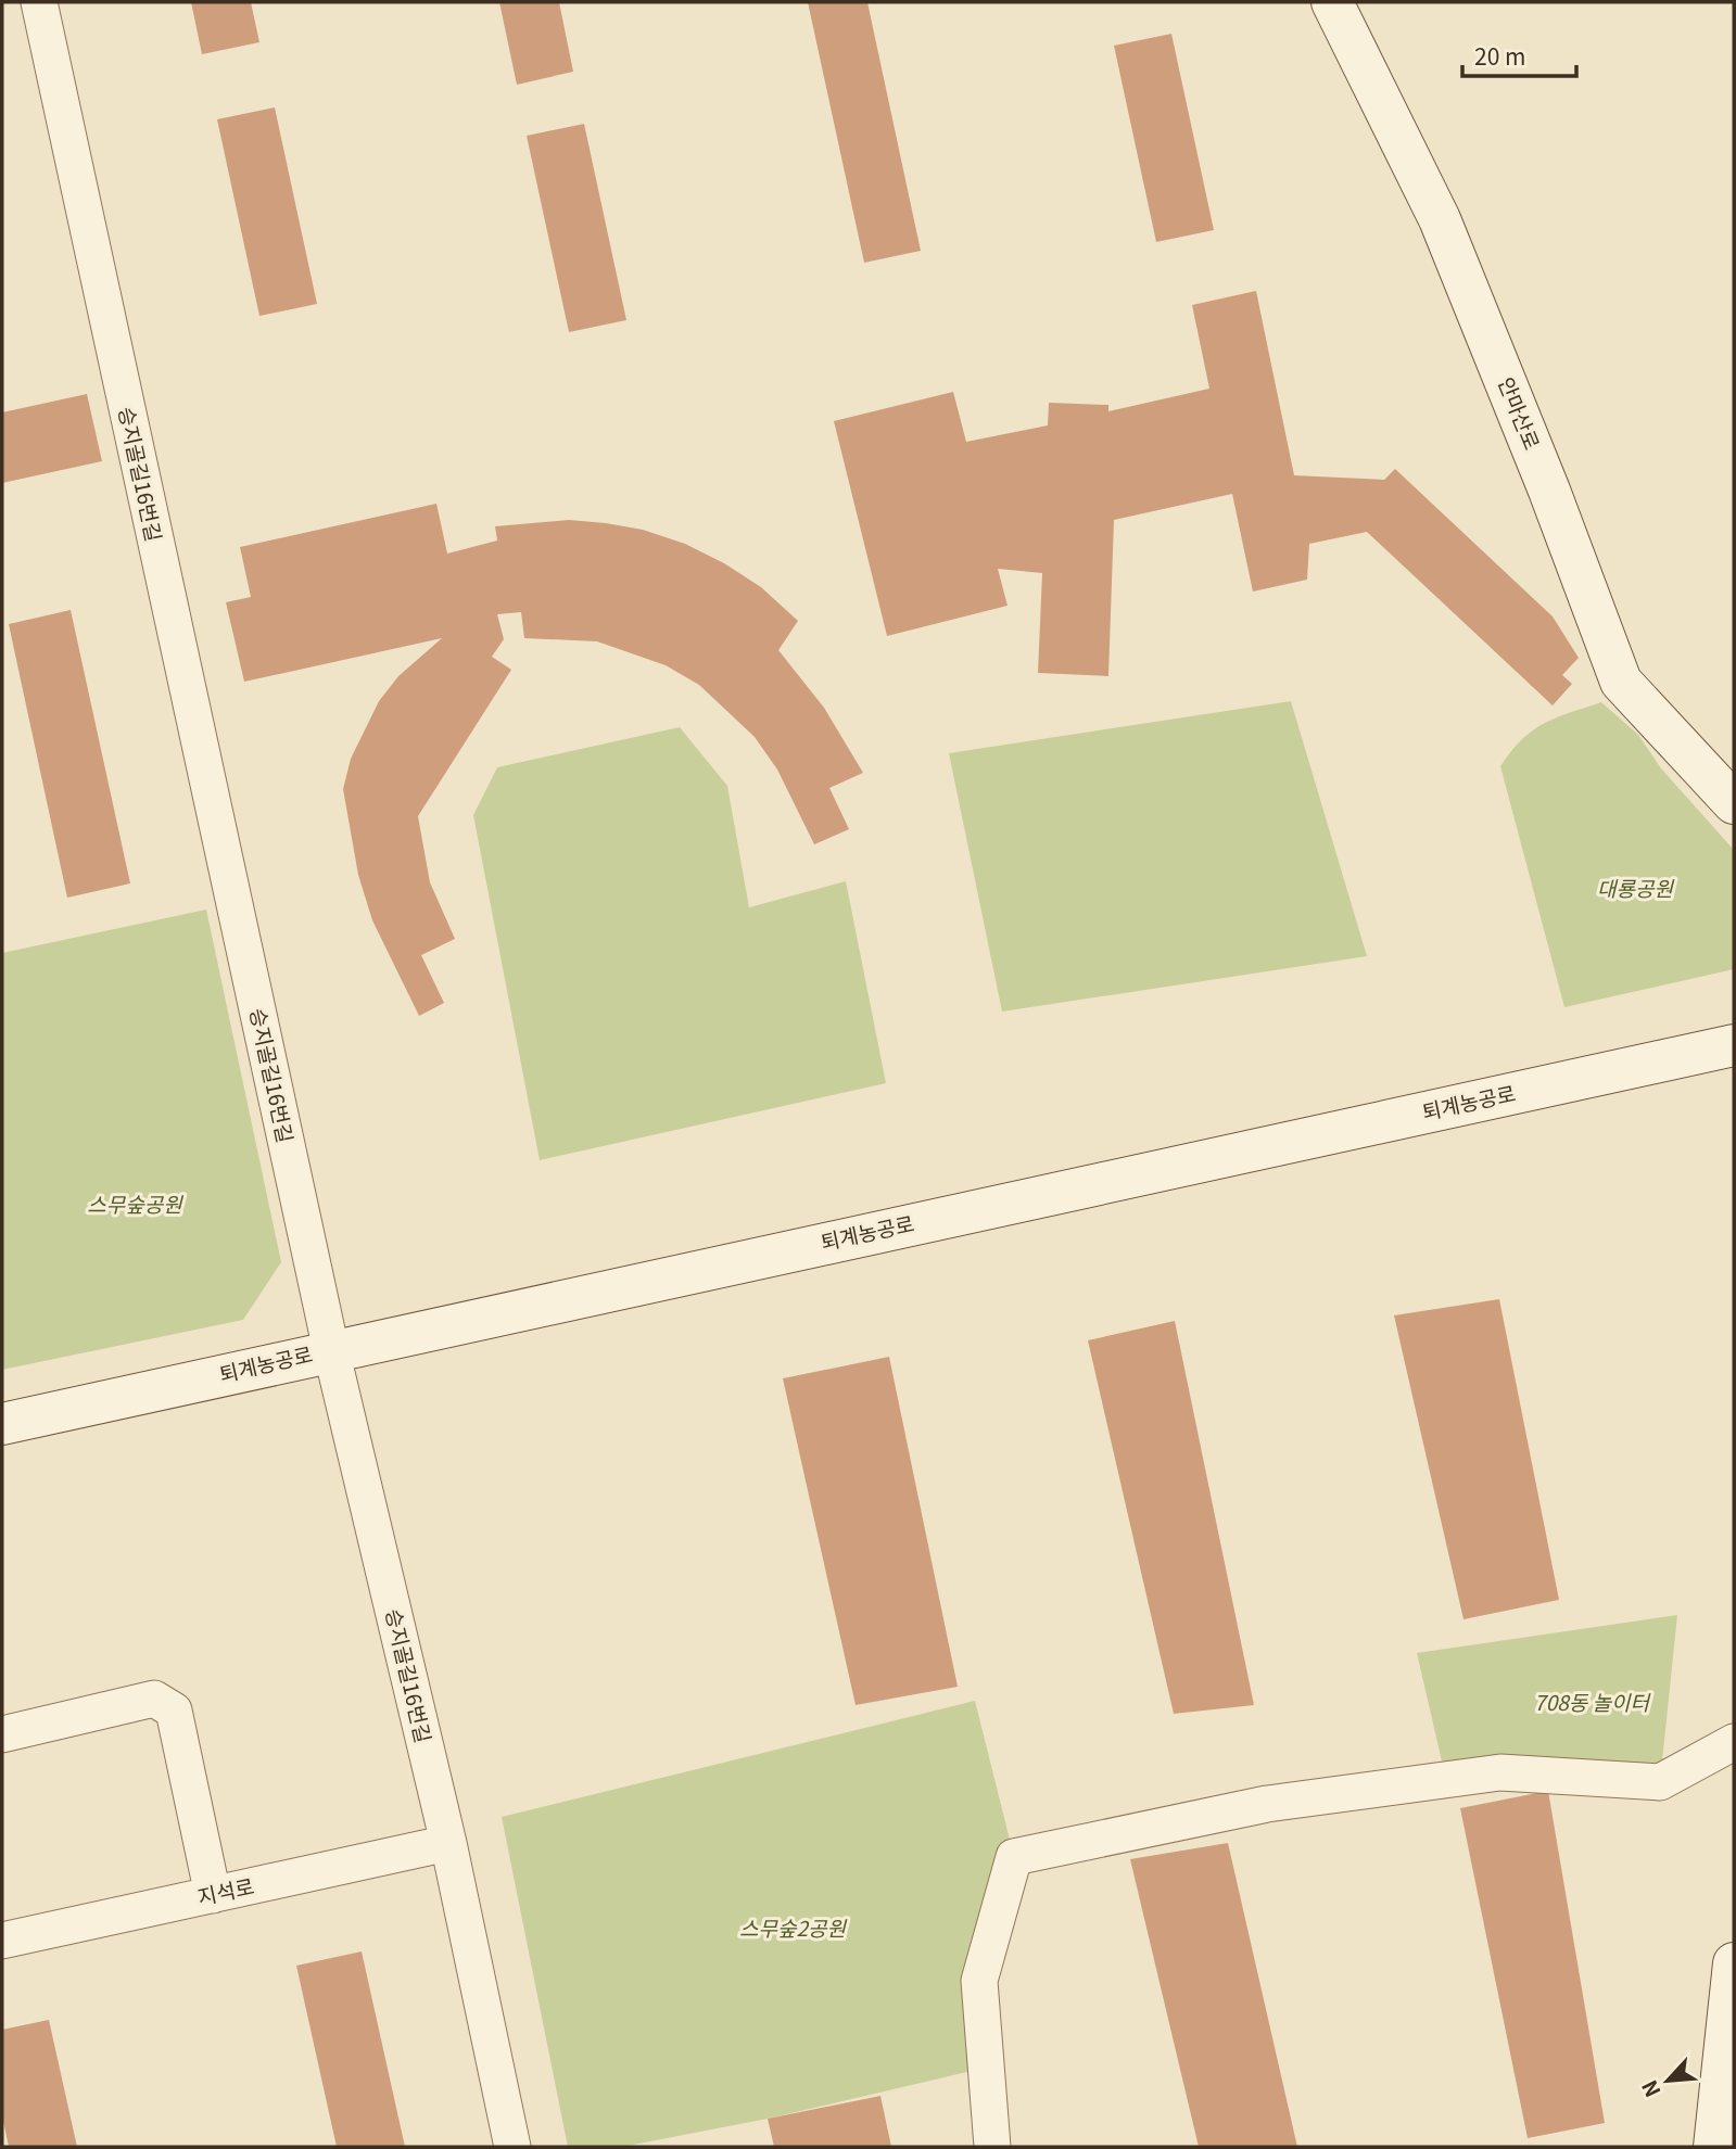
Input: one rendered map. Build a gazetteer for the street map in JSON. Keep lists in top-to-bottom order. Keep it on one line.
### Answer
{"streets":{"street":["안마산로","승지골길16번길","퇴계농공로","지석로"]},"crossings":[["승지골길16번길","퇴계농공로"],["승지골길16번길","지석로"]],"parks":["대룡공원","스무숲공원","708동 놀이터","스무숲2공원"],"scale_bar":"20 m","north":"bottom left"}
